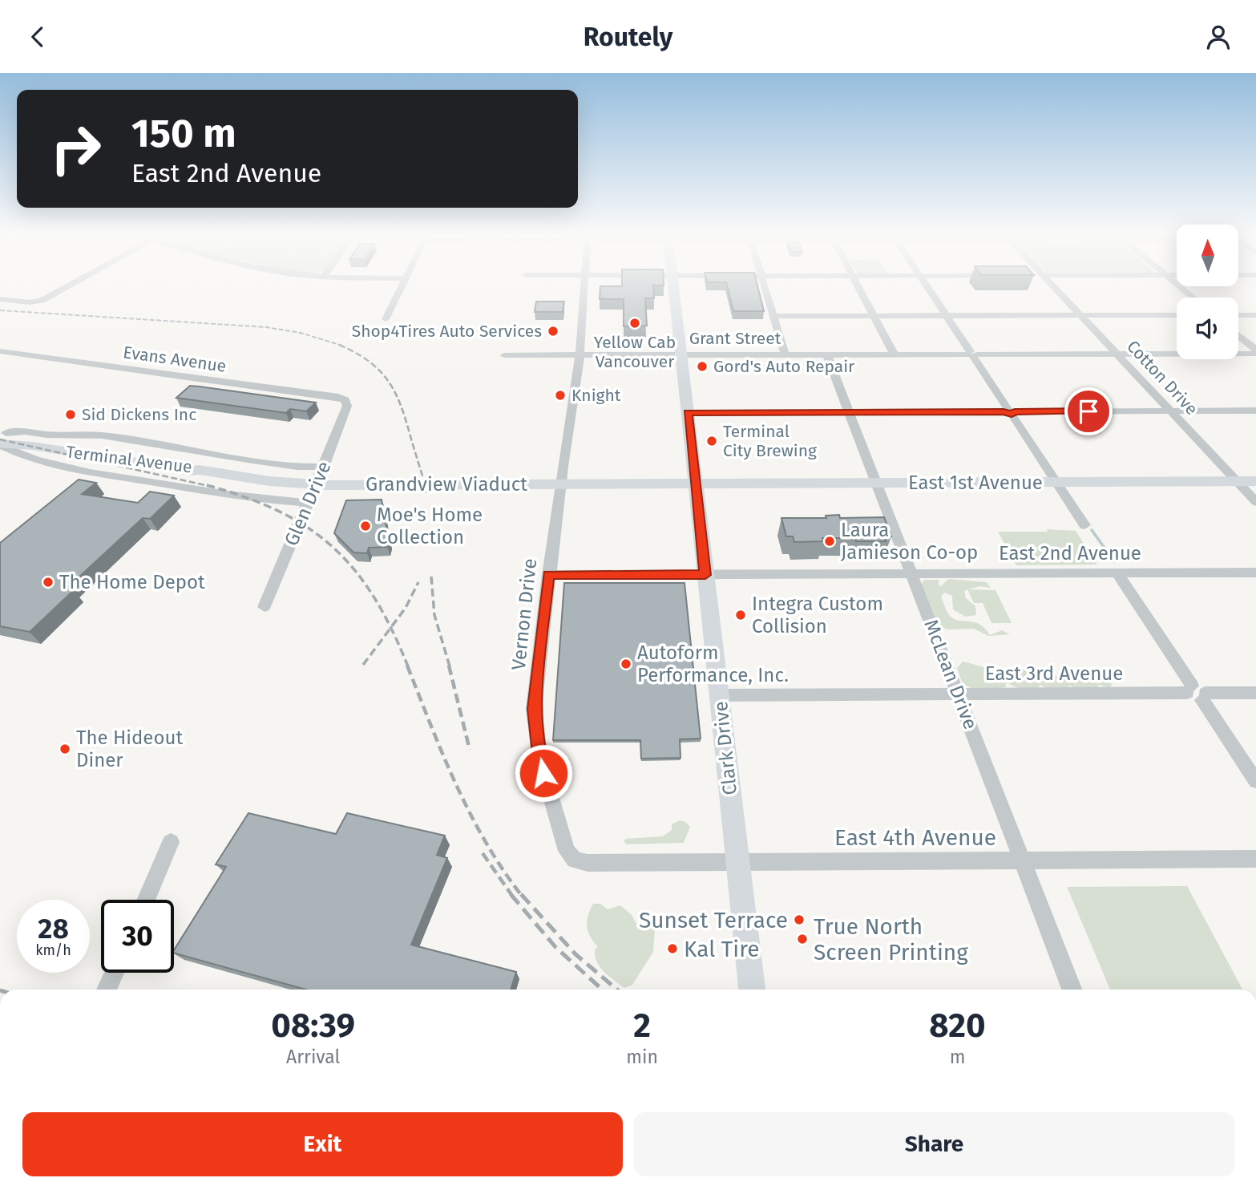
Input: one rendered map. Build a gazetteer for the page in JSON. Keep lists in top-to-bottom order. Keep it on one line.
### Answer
{"streets":{"main road":["Terminal Avenue","East 1st Avenue","Grandview Viaduct","Clark Drive"],"street":["Grant Street","Evans Avenue","Cotton Drive","Glen Drive","East 2nd Avenue","Vernon Drive","East 3rd Avenue","McLean Drive","East 4th Avenue"]},"crossings":[["Grant Street","Cotton Drive"],["Grant Street","Vernon Drive"],["Grant Street","McLean Drive"],["Grant Street","Clark Drive"],["Evans Avenue","Glen Drive"],["Cotton Drive","East 1st Avenue"],["Terminal Avenue","Grandview Viaduct"],["Terminal Avenue","Glen Drive"],["East 1st Avenue","Grandview Viaduct"],["East 1st Avenue","McLean Drive"],["East 1st Avenue","Clark Drive"],["Grandview Viaduct","Clark Drive"],["East 2nd Avenue","Vernon Drive"],["East 2nd Avenue","McLean Drive"],["East 2nd Avenue","Clark Drive"],["Vernon Drive","East 4th Avenue"],["East 3rd Avenue","McLean Drive"],["East 3rd Avenue","Clark Drive"],["McLean Drive","East 4th Avenue"],["Clark Drive","East 4th Avenue"]],"places":["Yellow Cab Vancouver","Shop4Tires Auto Services","Gord's Auto Repair","Knight","Sid Dickens Inc","Terminal City Brewing","Moe's Home Collection","Laura Jamieson Co-op","The Home Depot","Integra Custom Collision","Autoform Performance, Inc.","The Hideout Diner","Sunset Terrace","True North Screen Printing","Kal Tire"],"north":"top","page":{"header":"Routely","turn":["150 m","East 2nd Avenue"],"speed":"28 km/h","limit":"30","eta":["08:39","Arrival","2","min","820","m"],"buttons":["Exit","Share"]}}
